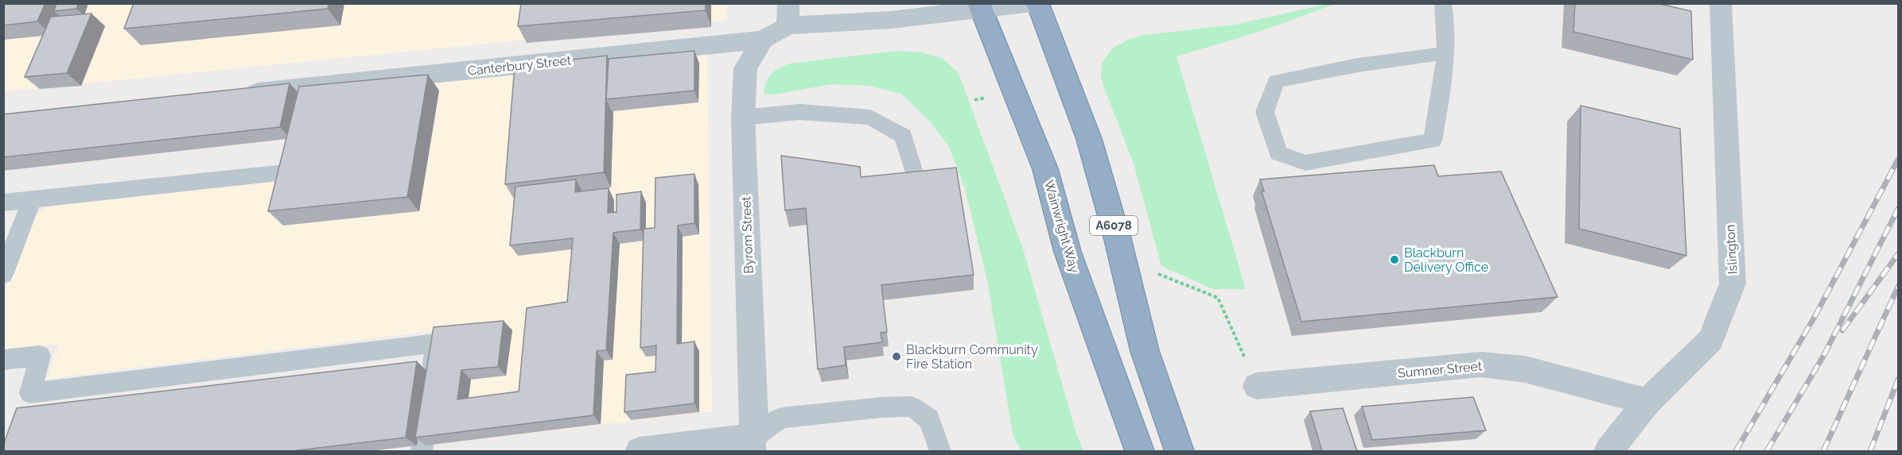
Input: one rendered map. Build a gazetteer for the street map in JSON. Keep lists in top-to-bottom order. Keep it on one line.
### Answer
{"streets":{"highway":["A6078","Wainwright Way"],"street":["Canterbury Street","Byrom Street","Islington","Sumner Street"]},"crossings":[["Canterbury Street","Wainwright Way"],["Canterbury Street","Byrom Street"],["Islington","Sumner Street"]],"places":["Blackburn Delivery Office","Blackburn Community Fire Station"]}
